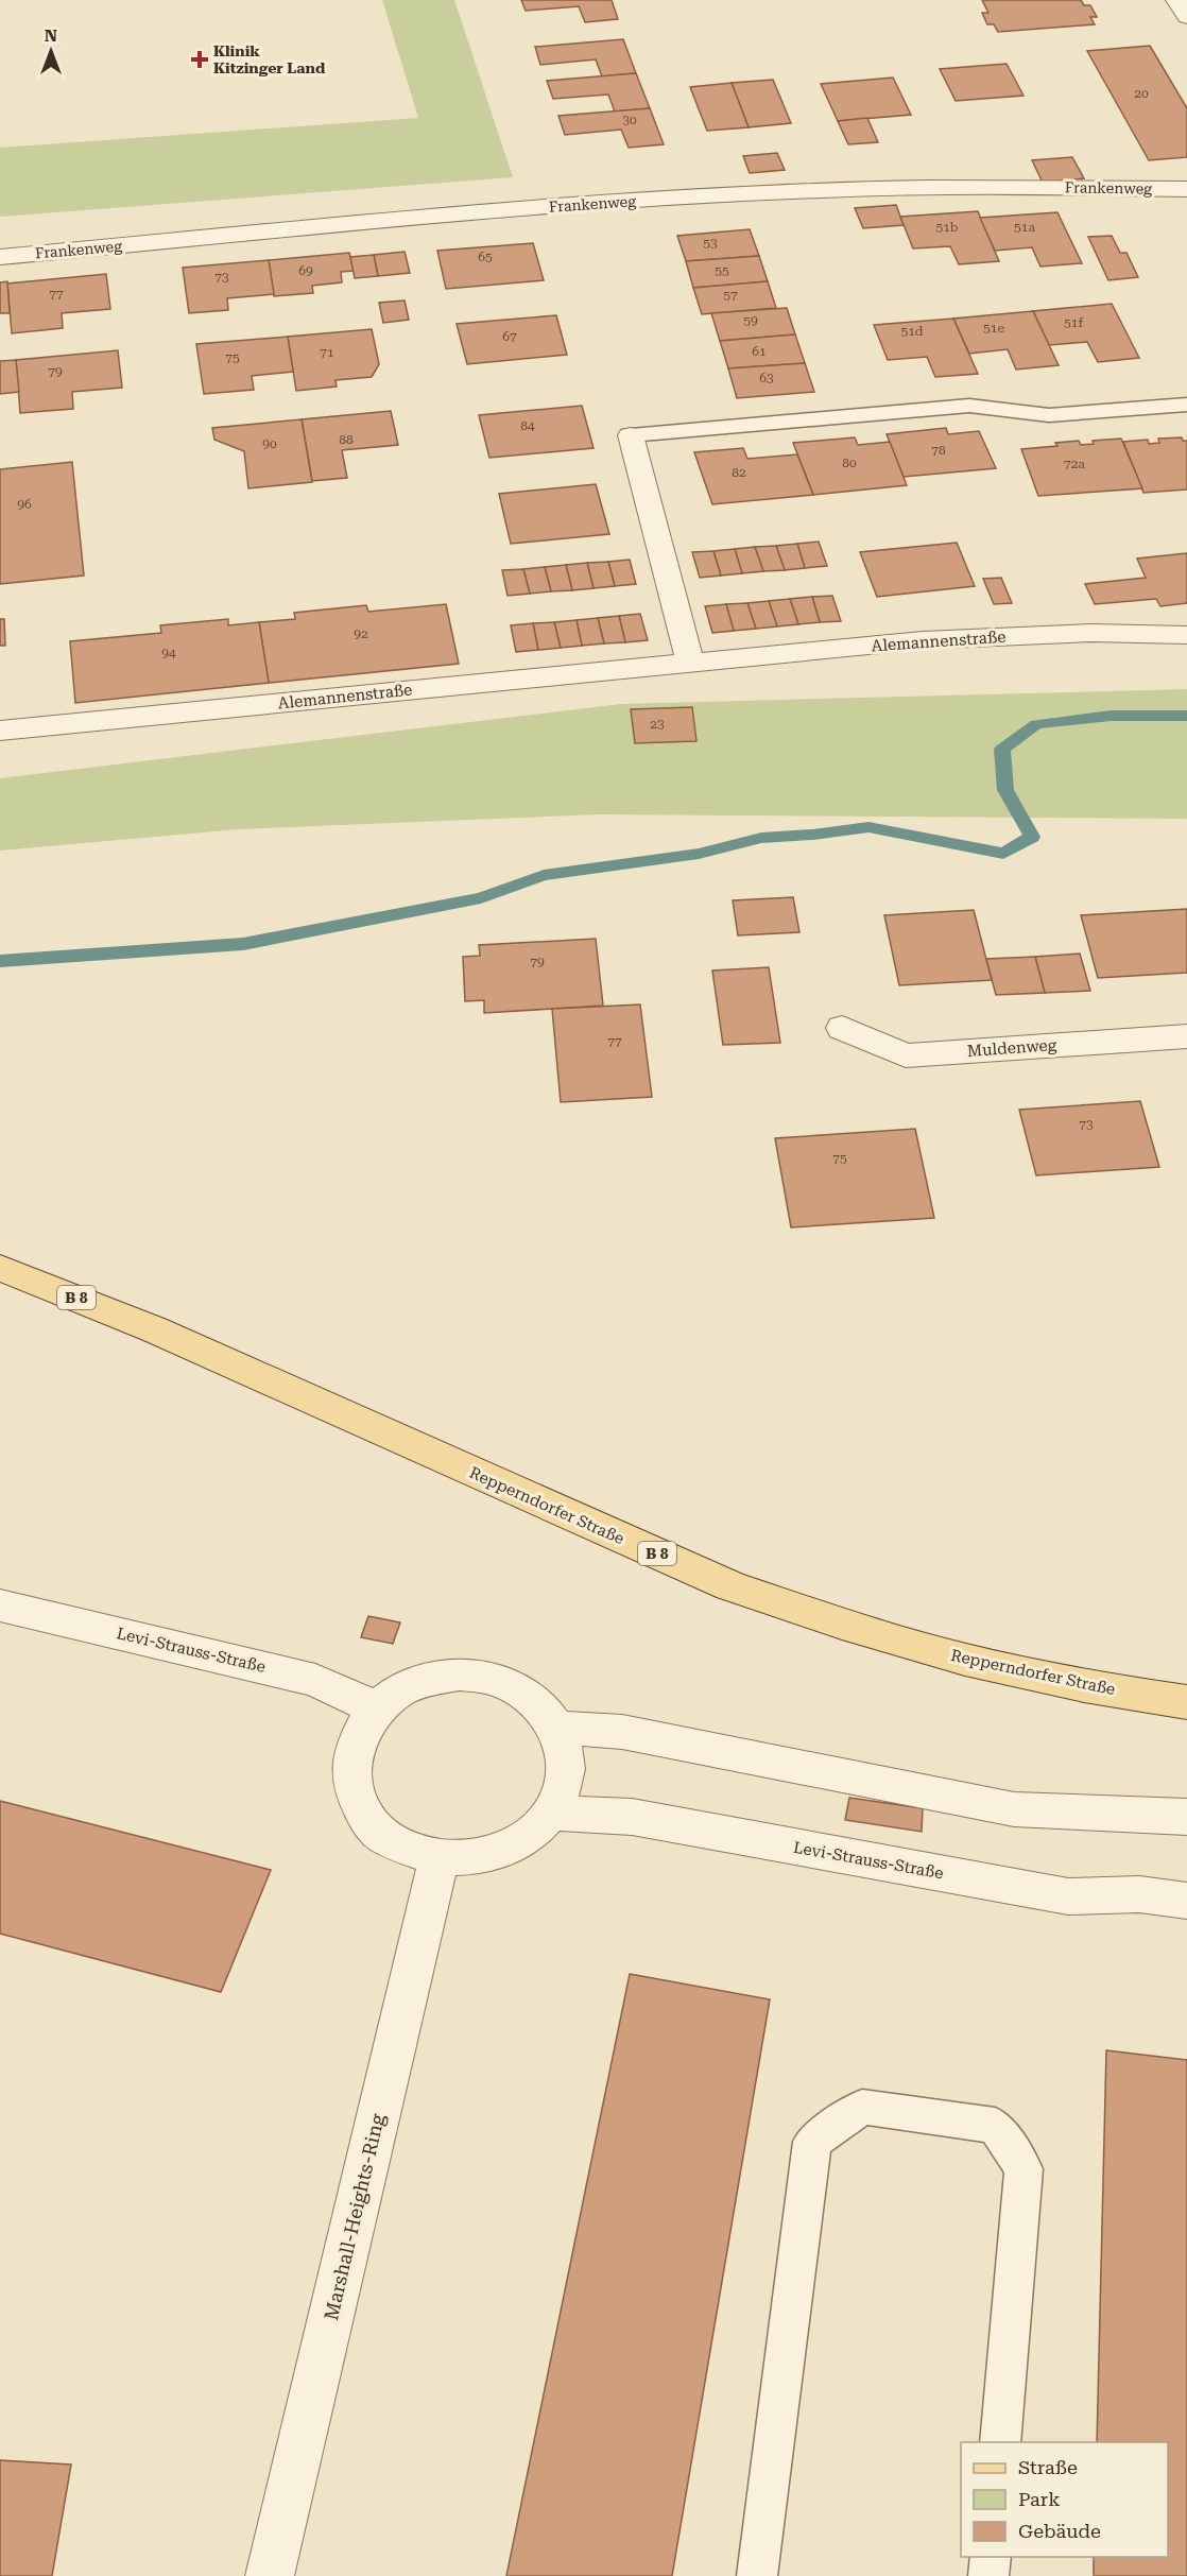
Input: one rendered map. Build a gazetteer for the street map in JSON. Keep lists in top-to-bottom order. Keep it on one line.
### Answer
{"streets":{"main road":["B 8","Repperndorfer Straße"],"street":["Frankenweg","Alemannenstraße","Muldenweg","Levi-Strauss-Straße","Marshall-Heights-Ring"]},"crossings":[["Levi-Strauss-Straße","Marshall-Heights-Ring"]],"places":{"health":["Klinik Kitzinger Land"]},"house_numbers":["20","30","51b","51a","53","65","69","55","73","77","57","59","51f","51e","51d","67","61","71","75","79","63","84","88","90","78","80","72a","82","96","92","94","23","79","77","73","75"],"legend":["Straße","Park","Gebäude"],"north":"top"}
